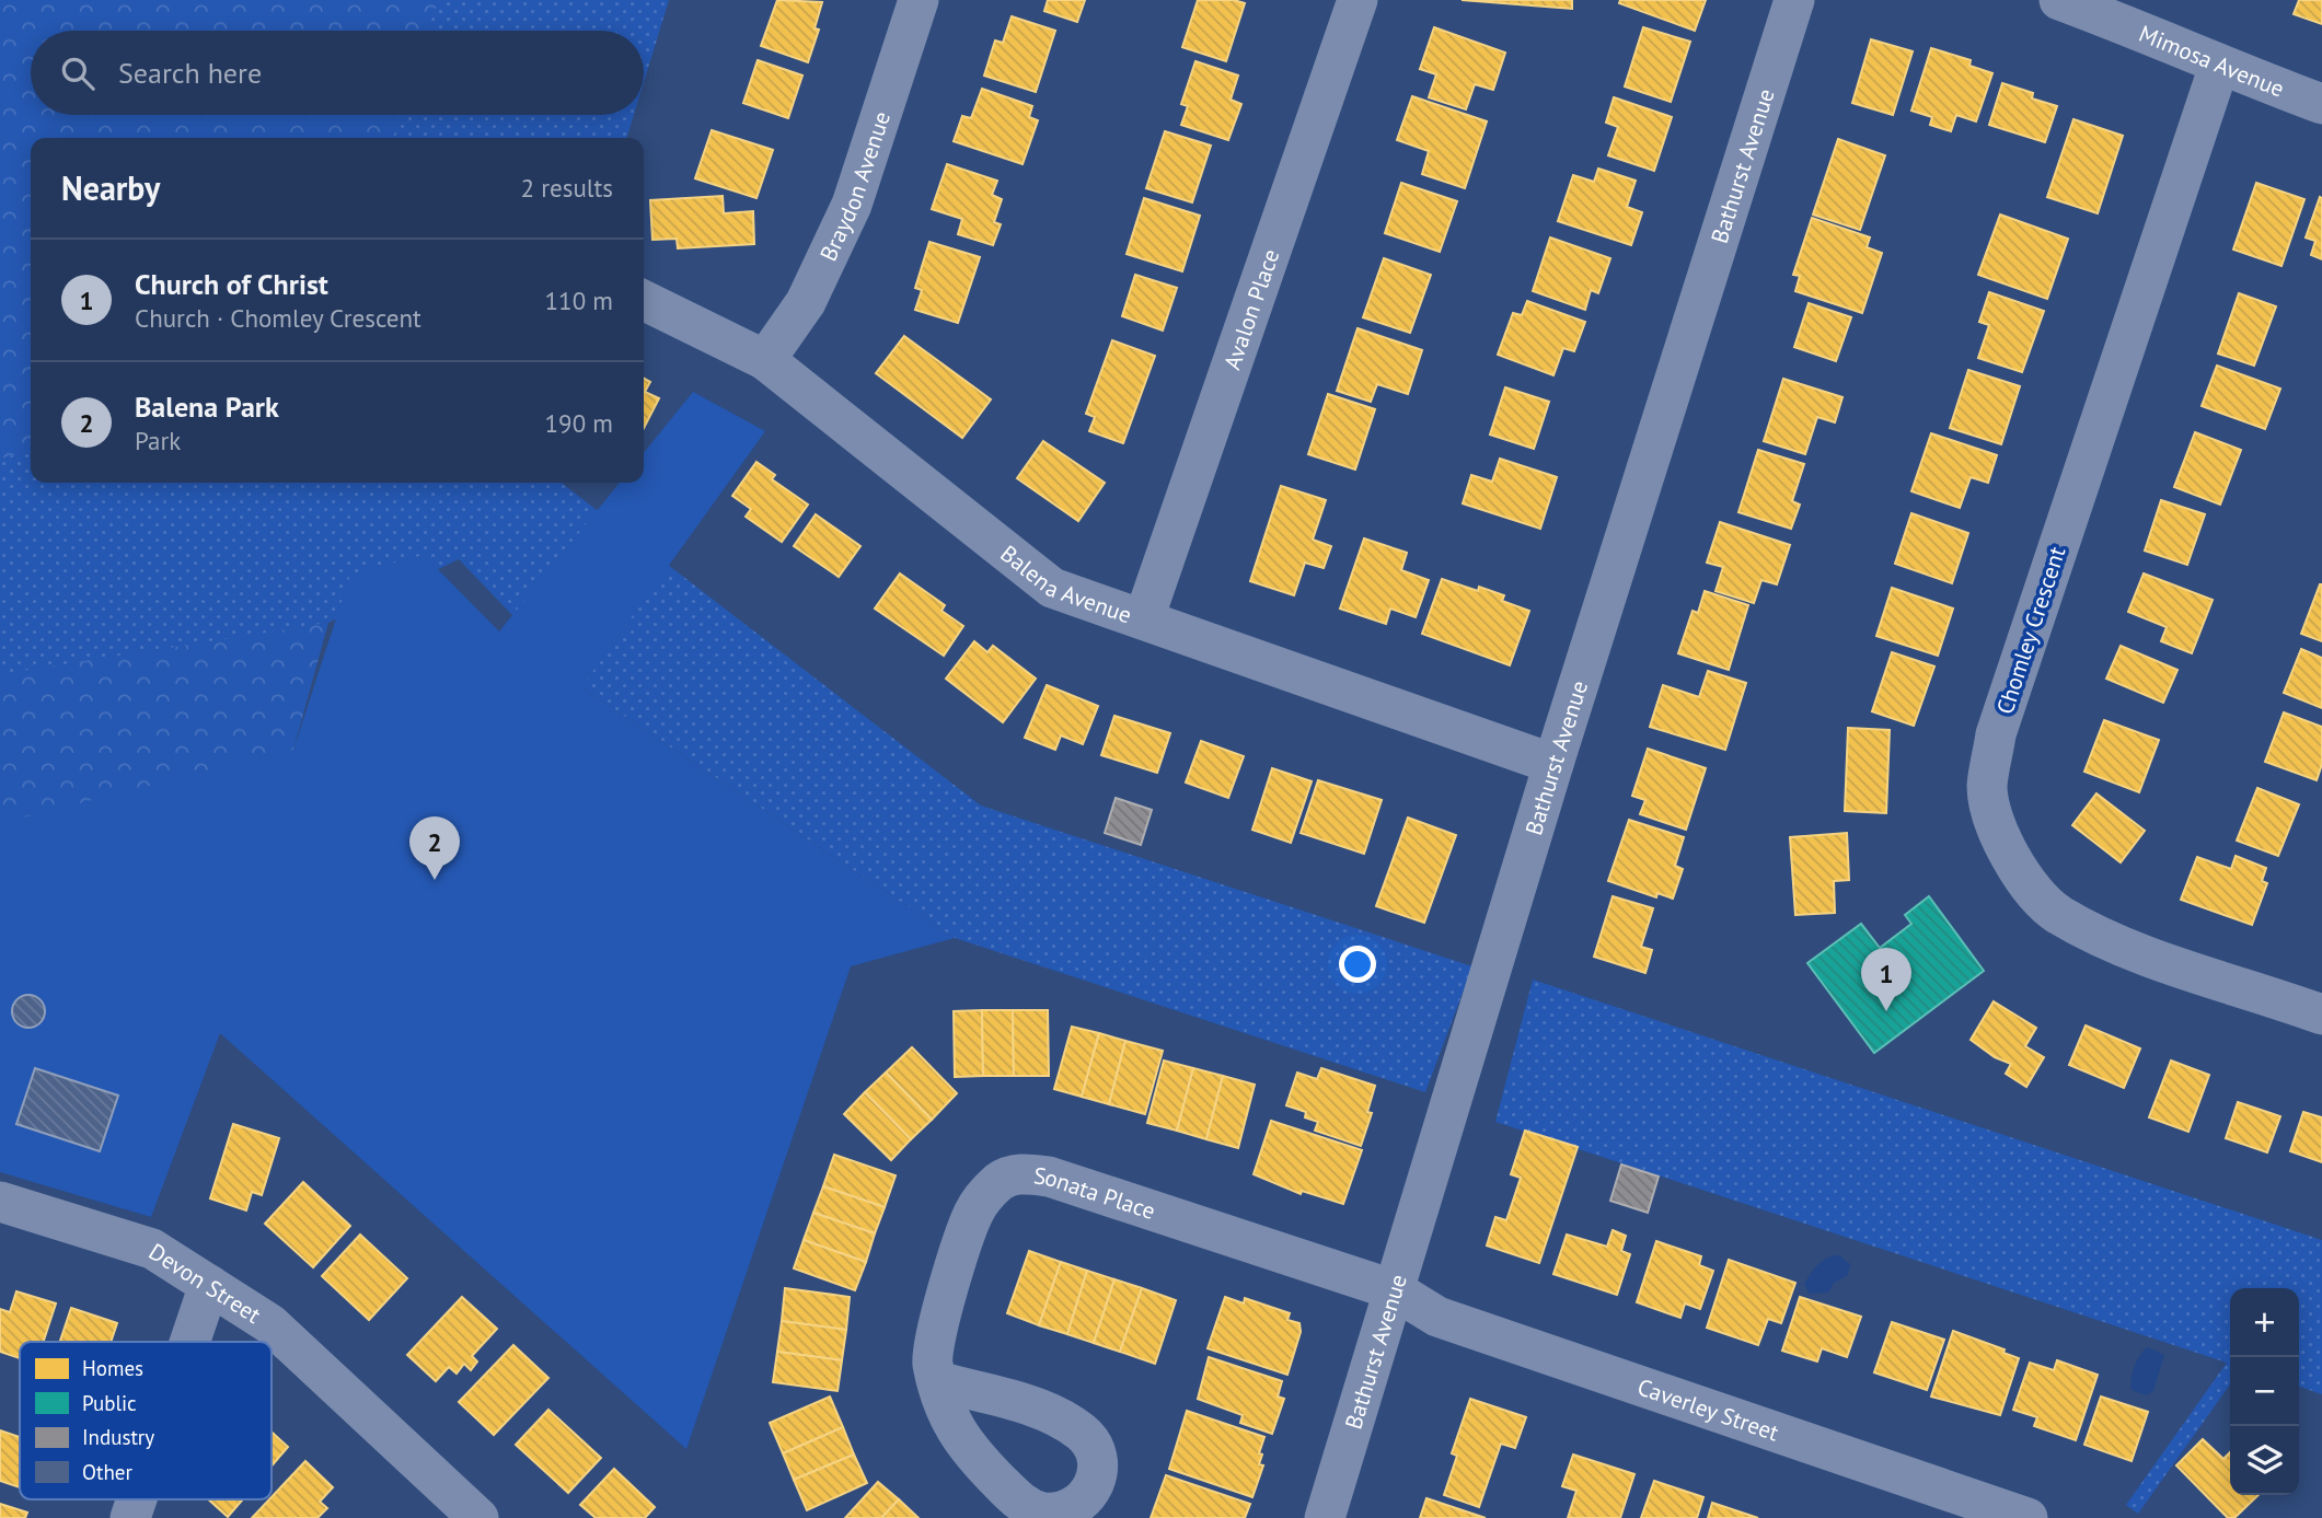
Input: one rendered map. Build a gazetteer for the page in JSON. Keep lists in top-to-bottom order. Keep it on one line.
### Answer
{"streets":{"street":["Mimosa Avenue","Bathurst Avenue","Braydon Avenue","Avalon Place","Balena Avenue","Chomley Crescent","Sonata Place","Devon Street","Caverley Street"]},"crossings":[["Mimosa Avenue","Chomley Crescent"],["Bathurst Avenue","Balena Avenue"],["Bathurst Avenue","Sonata Place"],["Bathurst Avenue","Caverley Street"],["Braydon Avenue","Balena Avenue"],["Avalon Place","Balena Avenue"],["Sonata Place","Caverley Street"]],"legend":["Homes","Public","Industry","Other"],"page":{"search":"Search here","heading":["Nearby","2 results"],"list":[{"mark":"1","name":"Church of Christ","note":"Church · Chomley Crescent","value":"110 m"},{"mark":"2","name":"Balena Park","note":"Park","value":"190 m"}],"pins":["2","1"],"map_buttons":["+","−"]}}
